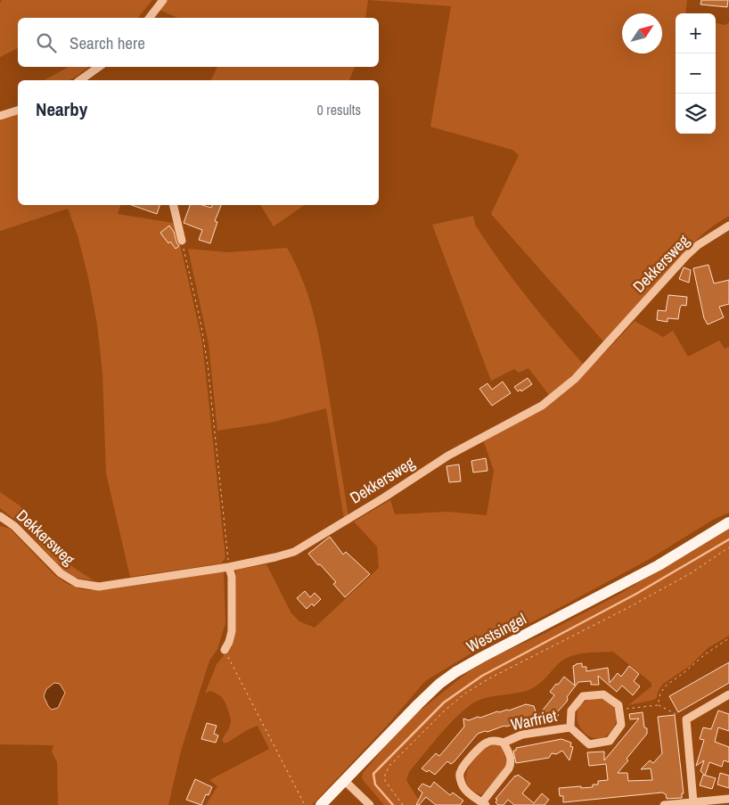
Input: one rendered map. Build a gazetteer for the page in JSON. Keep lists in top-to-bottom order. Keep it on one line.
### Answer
{"streets":{"main road":["Westsingel"],"street":["Dekkersweg","Warfriet"]},"north":"top right","page":{"map_buttons":["+","−"],"search":"Search here","heading":["Nearby","0 results"]}}
